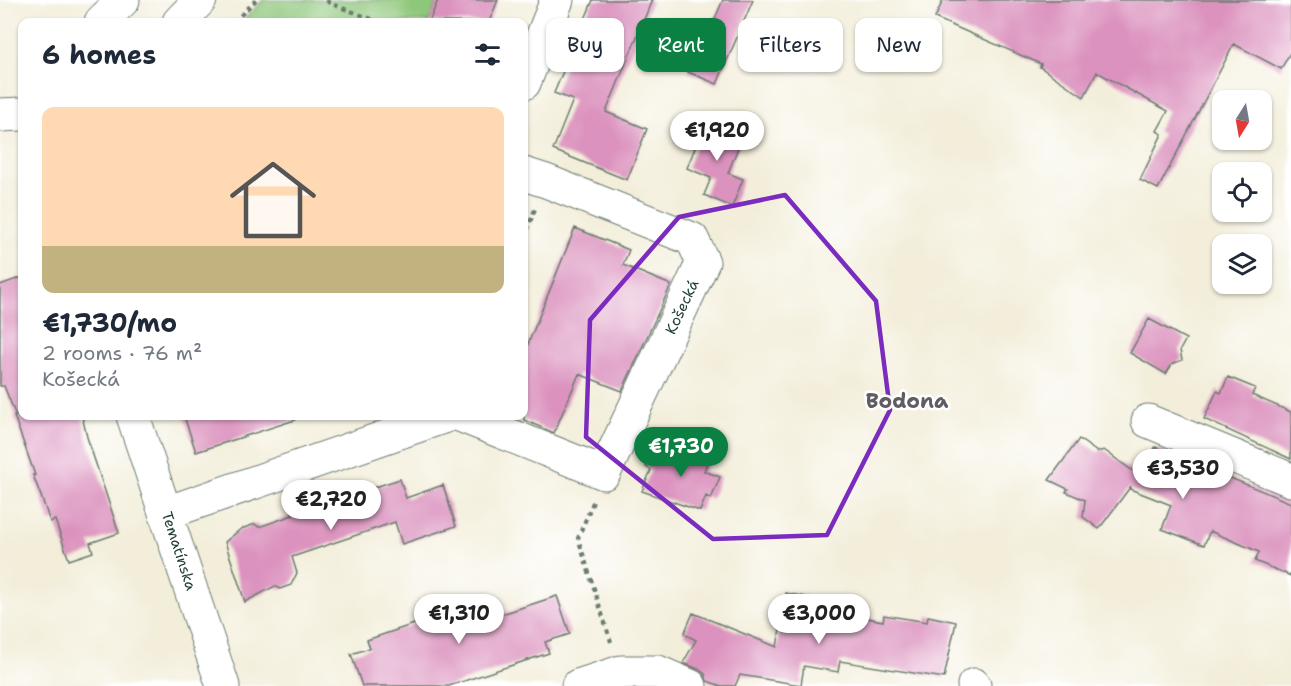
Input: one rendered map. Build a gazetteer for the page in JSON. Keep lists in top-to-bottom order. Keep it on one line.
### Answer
{"streets":{"street":["Košecká","Tematínska"]},"districts":["Bodona"],"north":"bottom","page":{"chip":["Buy","Rent","Filters","New"],"heading":"6 homes","list":[{"name":"€1,730/mo","note":"2 rooms · 76 m² · Košecká"}],"price":["€1,920","€1,730","€3,530","€2,720","€1,310","€3,000"]}}
